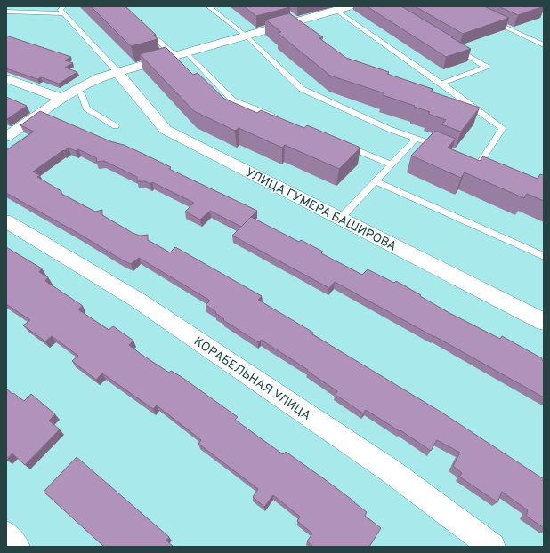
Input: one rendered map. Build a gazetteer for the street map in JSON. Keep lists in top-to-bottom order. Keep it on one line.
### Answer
{"streets":{"street":["УЛИЦА ГУМЕРА БАШИРОВА","КОРАБЕЛЬНАЯ УЛИЦА"]}}
